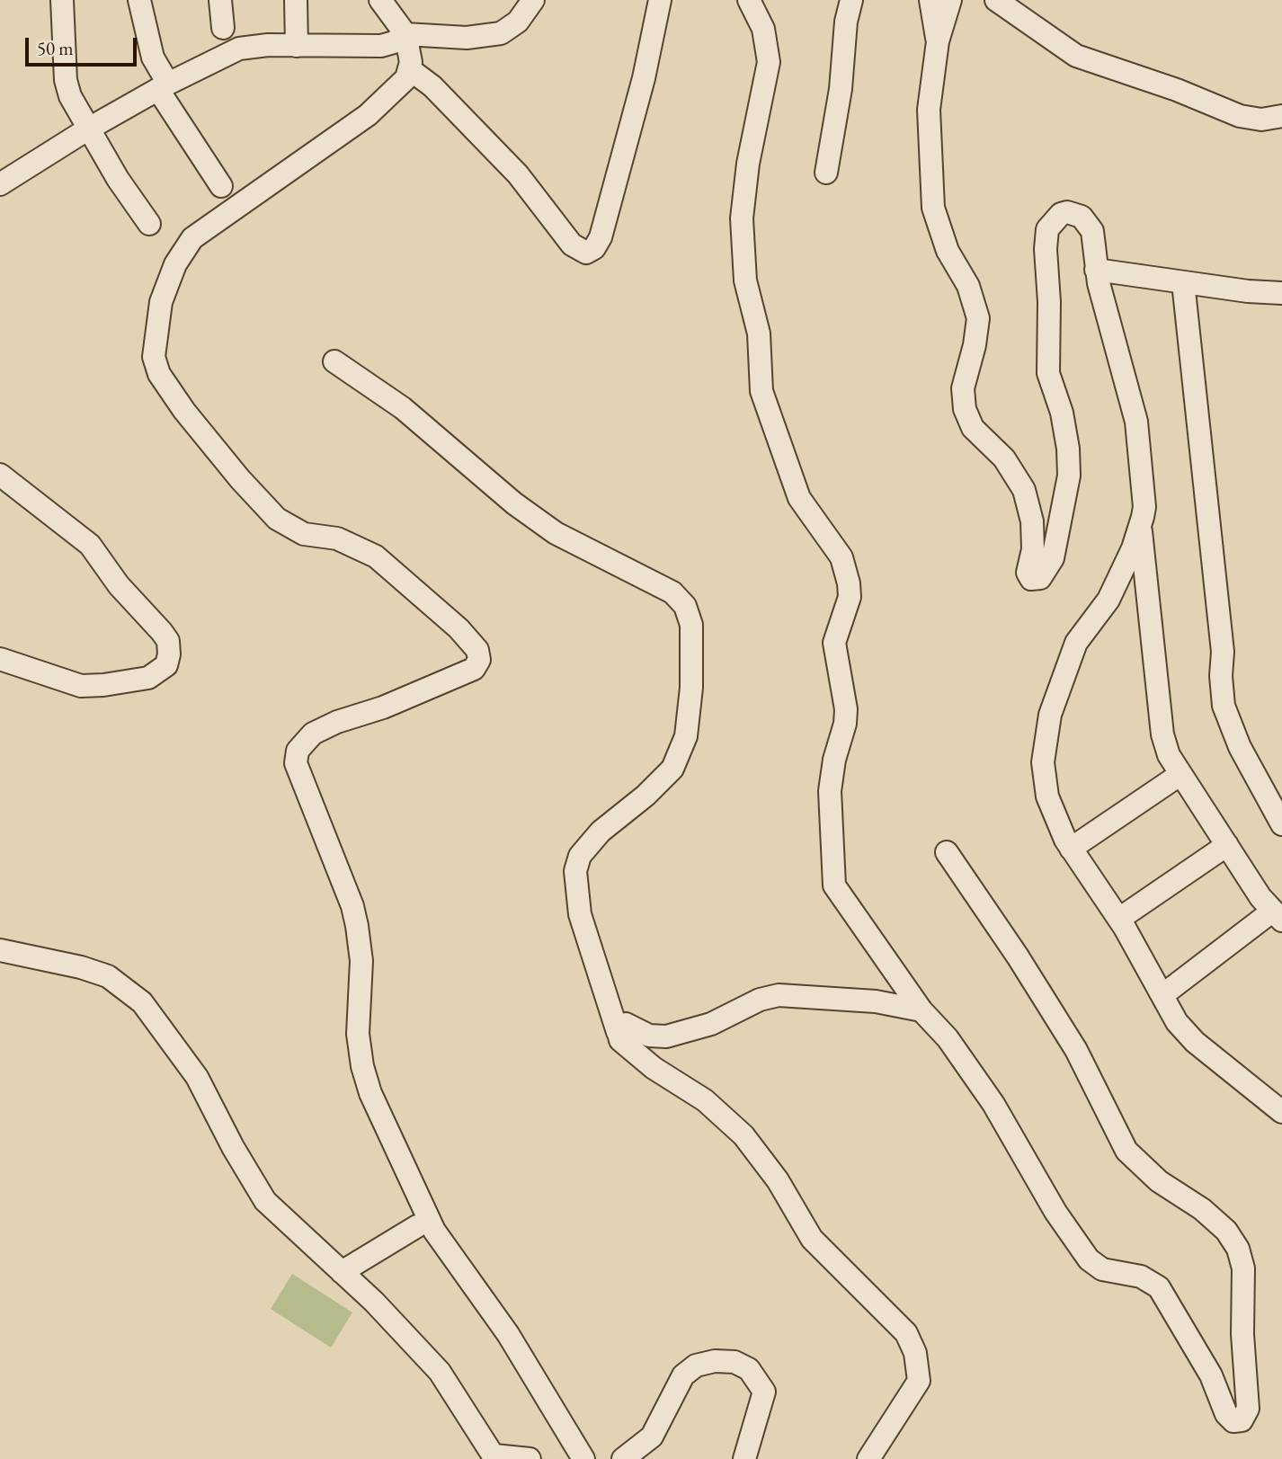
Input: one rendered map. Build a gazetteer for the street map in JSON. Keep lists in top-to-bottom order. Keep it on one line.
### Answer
{"scale_bar":"50 m"}
